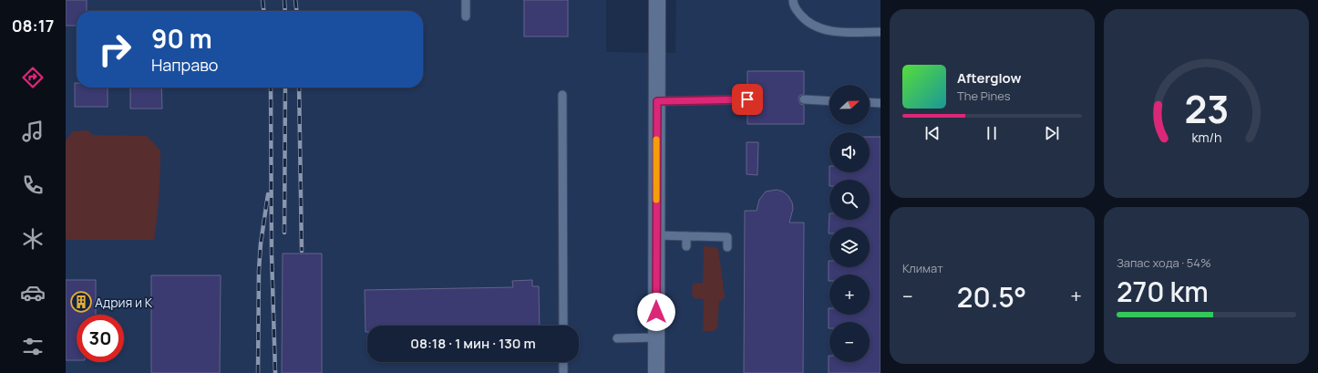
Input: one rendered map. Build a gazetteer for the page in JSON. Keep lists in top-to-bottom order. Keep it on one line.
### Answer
{"places":{"building":["Адрия и К"]},"north":"right","page":{"tabs":"08:17","turn":["90 m","Направо"],"song":["Afterglow","The Pines"],"map_buttons":["+","−"],"tile":["Климат",["Запас хода · 54%","270 km"]],"heat":["−","20.5°","+"],"limit":"30","trip":"08:18 · 1 мин · 130 m","gauge":["23","km/h"]}}
